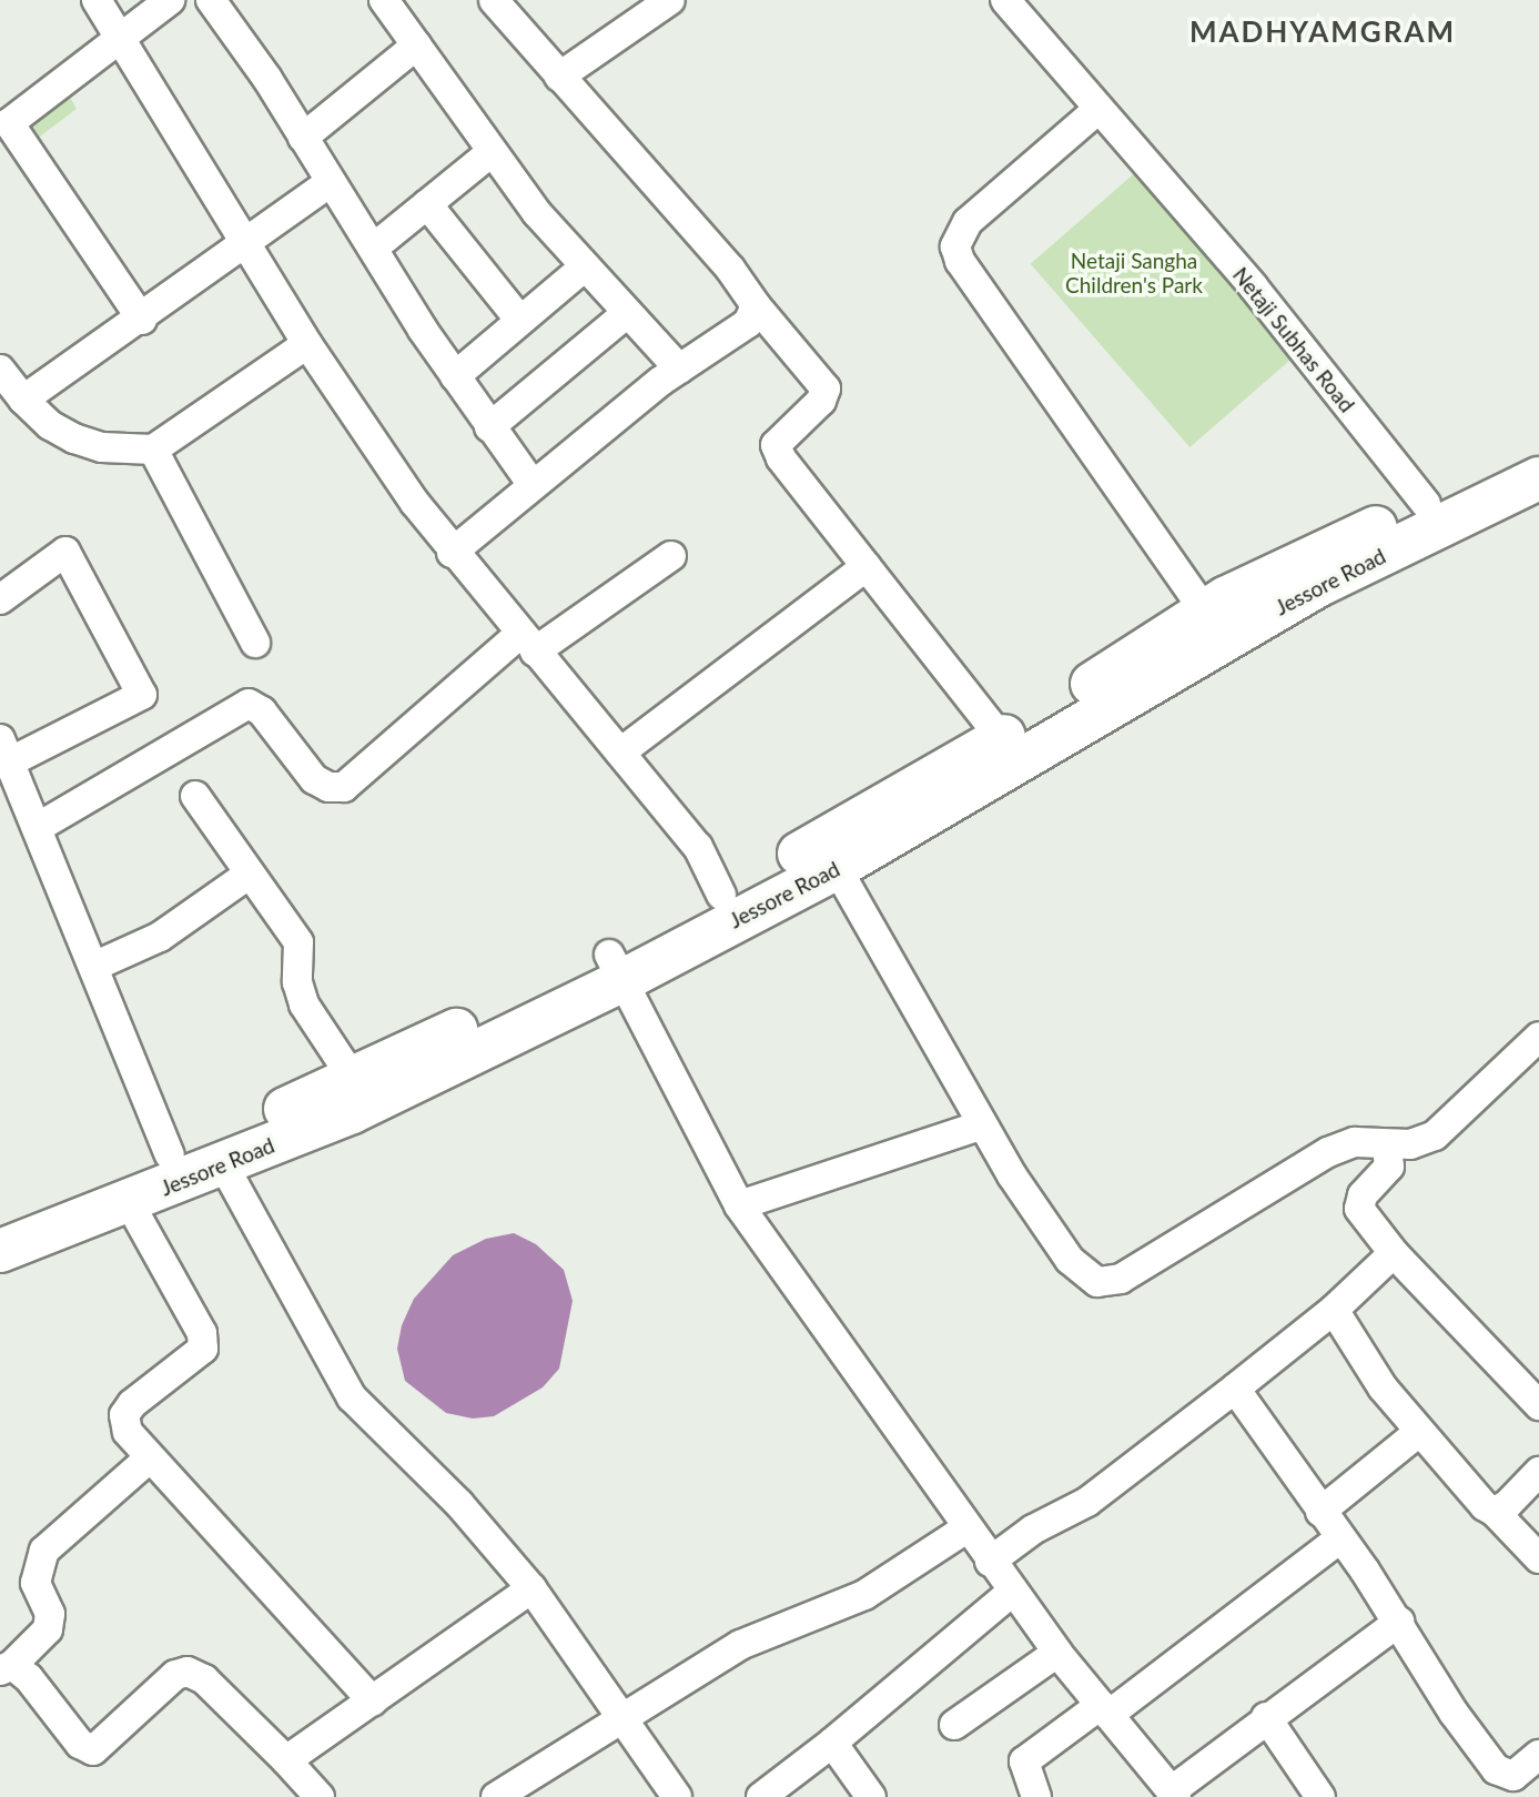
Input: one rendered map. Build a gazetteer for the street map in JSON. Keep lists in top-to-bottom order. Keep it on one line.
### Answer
{"streets":{"highway":["Jessore Road"],"street":["Netaji Subhas Road"]},"districts":["MADHYAMGRAM"],"parks":["Netaji Sangha Children's Park"]}
